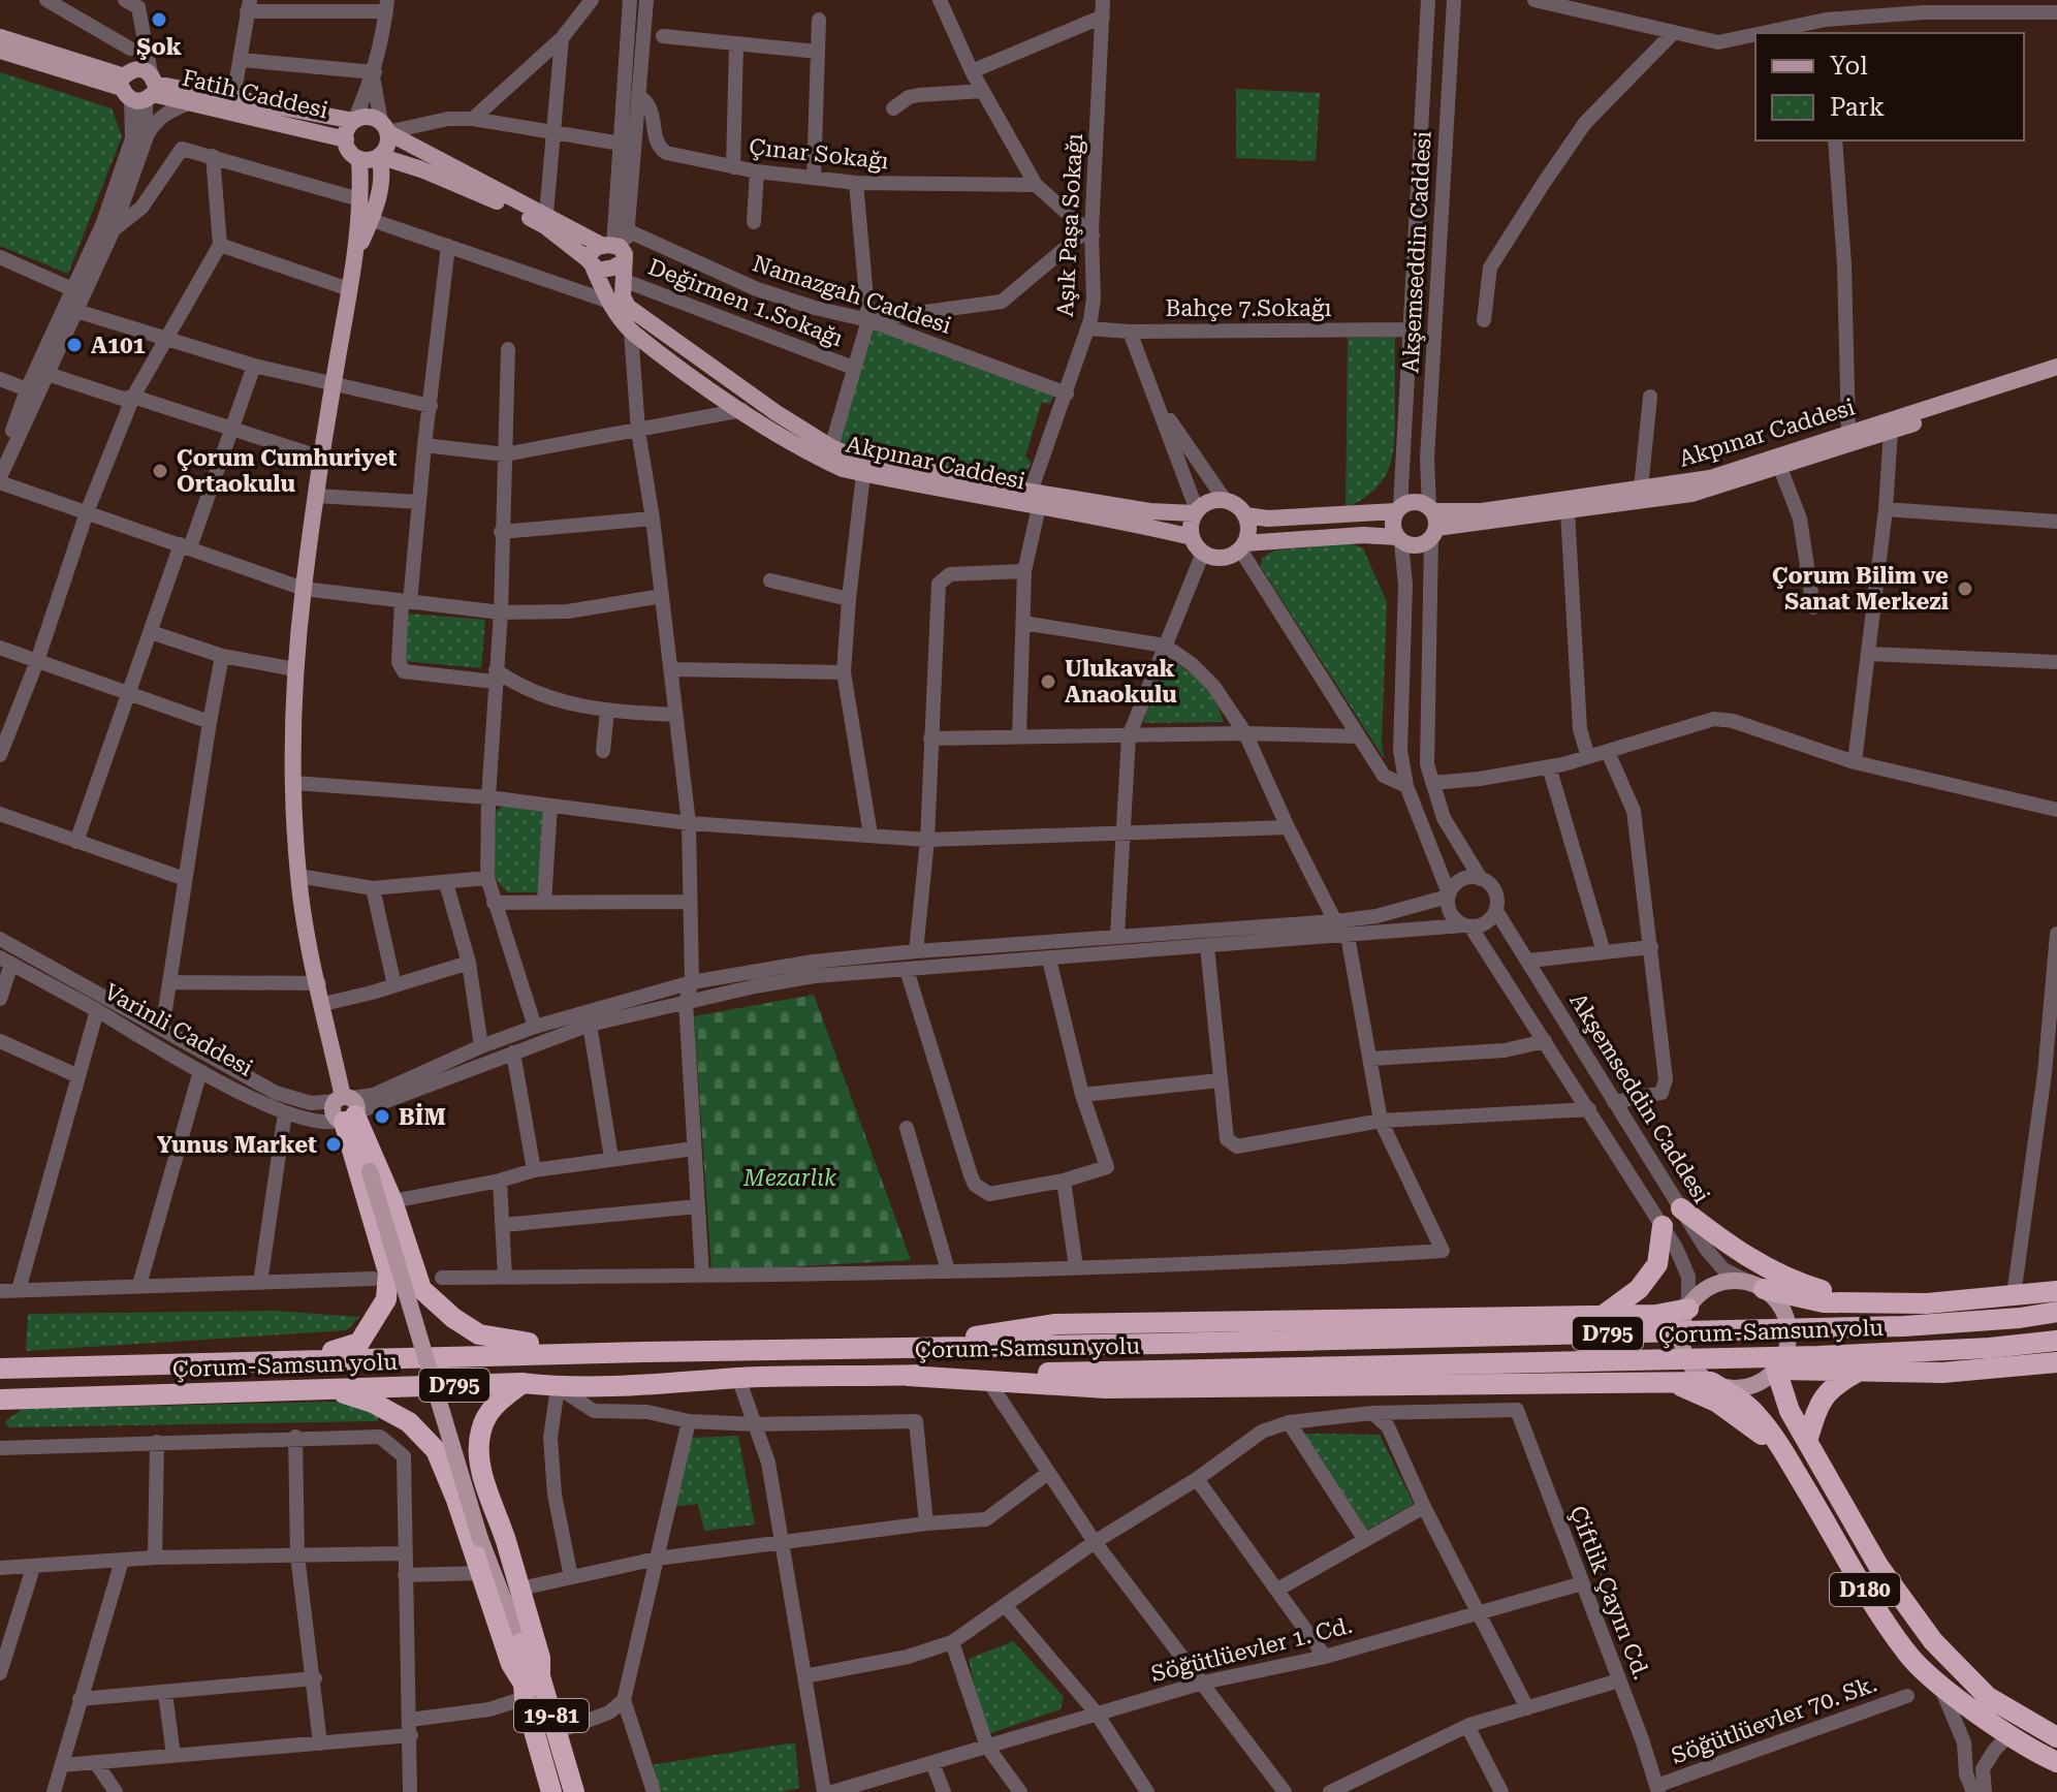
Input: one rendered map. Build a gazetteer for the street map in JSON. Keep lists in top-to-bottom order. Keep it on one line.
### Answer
{"streets":{"highway":["Çorum-Samsun yolu","D795","D180","19-81"],"main road":["Fatih Caddesi","Akpınar Caddesi"],"street":["Çınar Sokağı","Aşık Paşa Sokağı","Akşemseddin Caddesi","Namazgah Caddesi","Değirmen 1.Sokağı","Bahçe 7.Sokağı","Varinli Caddesi","Çiftlik Çayırı Cd.","Söğütlüevler 1. Cd.","Söğütlüevler 70. Sk."]},"crossings":[["Fatih Caddesi","Akpınar Caddesi"],["Aşık Paşa Sokağı","Namazgah Caddesi"],["Aşık Paşa Sokağı","Bahçe 7.Sokağı"],["Aşık Paşa Sokağı","Akpınar Caddesi"],["Akşemseddin Caddesi","Bahçe 7.Sokağı"],["Akşemseddin Caddesi","Akpınar Caddesi"],["Akşemseddin Caddesi","D180"],["Değirmen 1.Sokağı","Akpınar Caddesi"],["Çiftlik Çayırı Cd.","Söğütlüevler 1. Cd."],["Çiftlik Çayırı Cd.","Söğütlüevler 70. Sk."]],"parks":["Mezarlık"],"places":["Şok","A101","Çorum Cumhuriyet Ortaokulu","Çorum Bilim ve Sanat Merkezi","Ulukavak Anaokulu","BİM","Yunus Market"],"legend":["Yol","Park"]}
